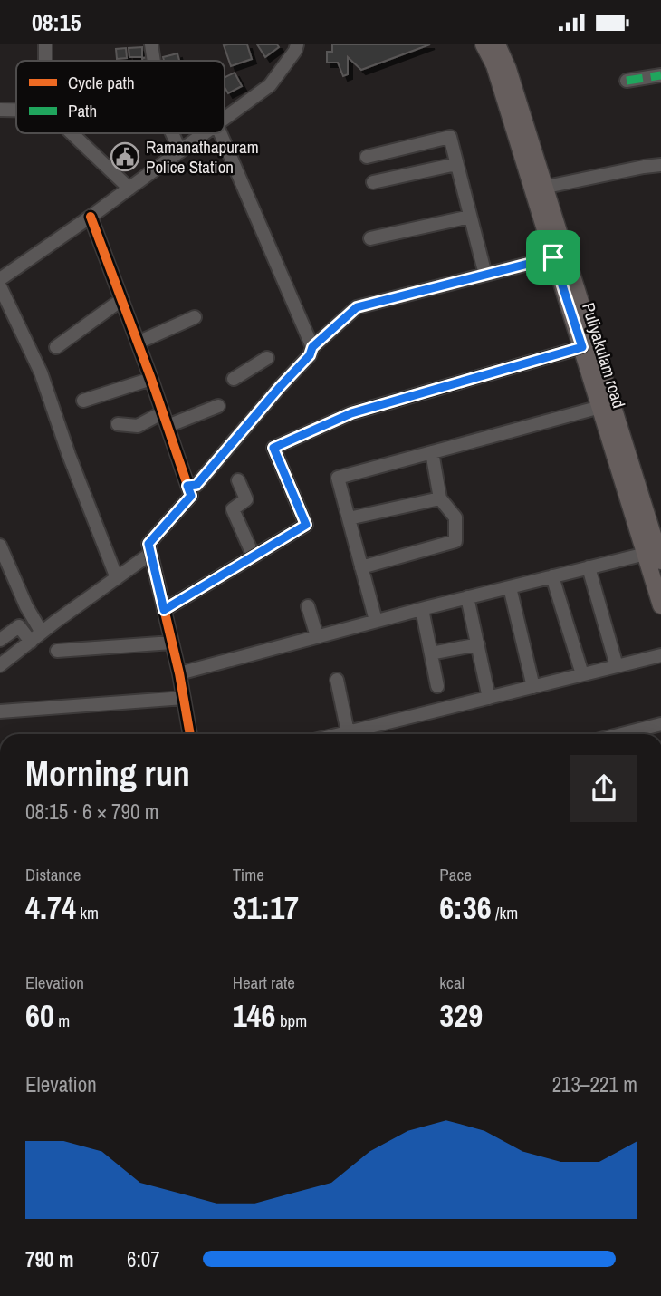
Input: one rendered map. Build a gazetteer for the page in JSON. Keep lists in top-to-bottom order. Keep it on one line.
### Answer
{"streets":{"main road":["Puliyakulam road"]},"places":{"public building":["Ramanathapuram Police Station"]},"legend":["Cycle path","Path"],"page":{"status":"08:15","heading":["Morning run","08:15 · 6 × 790 m"],"stats":[["Distance","4.74 km"],["Time","31:17"],["Pace","6:36 /km"],["Elevation","60 m"],["Heart rate","146 bpm"],["kcal","329"]],"chart":["Elevation","213–221 m"],"list":[{"name":"790 m","note":"6:07"}]}}
